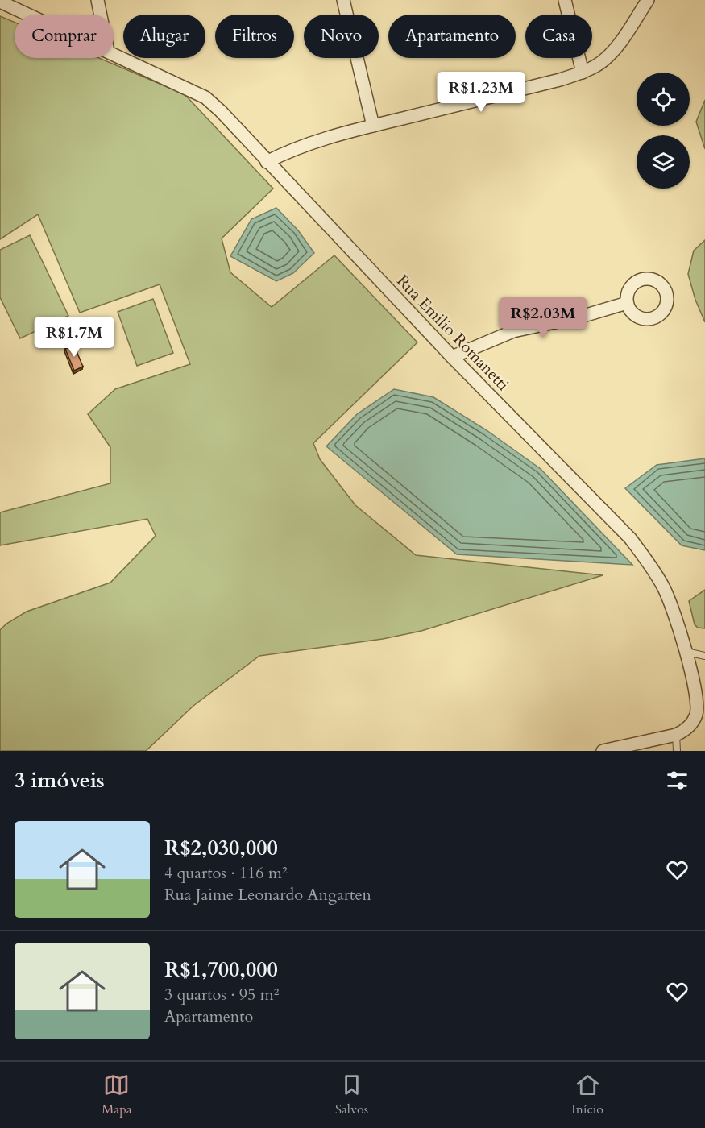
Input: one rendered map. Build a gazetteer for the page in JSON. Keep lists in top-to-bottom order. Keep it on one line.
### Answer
{"streets":{"street":["Rua Emilio Romanetti"]},"page":{"chip":["Comprar","Alugar","Filtros","Novo","Apartamento","Casa"],"price":["R$1.23M","R$2.03M","R$1.7M"],"heading":"3 imóveis","list":[{"name":"R$2,030,000","note":"4 quartos · 116 m² · Rua Jaime Leonardo Angarten"},{"name":"R$1,700,000","note":"3 quartos · 95 m² · Apartamento"}],"tabs":["Mapa","Salvos","Início"]}}
